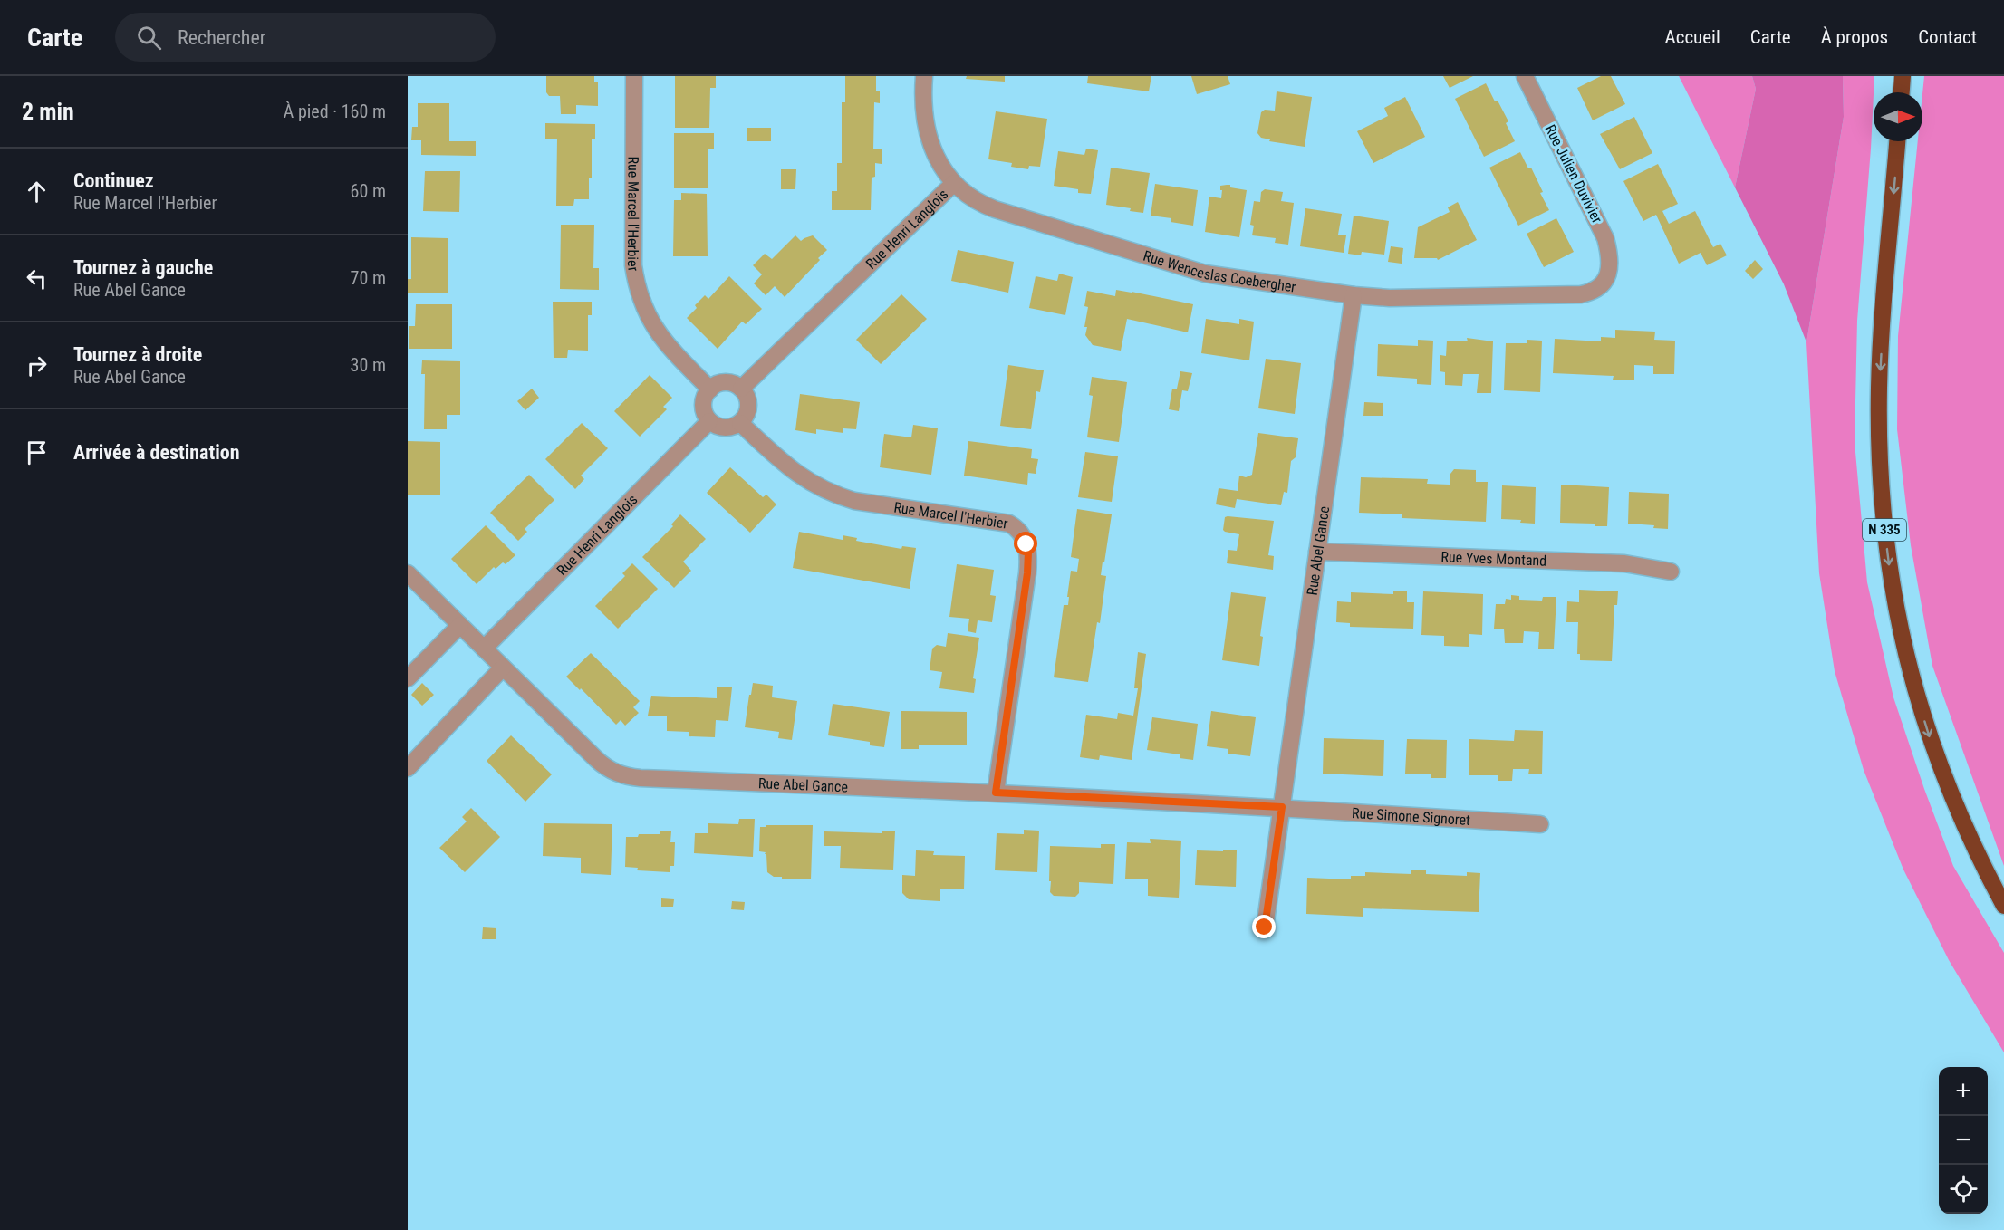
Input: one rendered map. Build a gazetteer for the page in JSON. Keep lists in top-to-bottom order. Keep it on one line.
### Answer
{"streets":{"highway":["N 335"],"street":["Rue Julien Duvivier","Rue Marcel l'Herbier","Rue Henri Langlois","Rue Wenceslas Coebergher","Rue Abel Gance","Rue Yves Montand","Rue Simone Signoret"]},"crossings":[["Rue Julien Duvivier","Rue Wenceslas Coebergher"],["Rue Marcel l'Herbier","Rue Henri Langlois"],["Rue Marcel l'Herbier","Rue Abel Gance"],["Rue Henri Langlois","Rue Wenceslas Coebergher"],["Rue Henri Langlois","Rue Abel Gance"],["Rue Wenceslas Coebergher","Rue Abel Gance"],["Rue Abel Gance","Rue Yves Montand"],["Rue Abel Gance","Rue Simone Signoret"]],"north":"right","page":{"header":"Carte","search":"Rechercher","nav":["Accueil","Carte","À propos","Contact"],"heading":["2 min","À pied · 160 m"],"list":[["Continuez","Rue Marcel l'Herbier","60 m"],["Tournez à gauche","Rue Abel Gance","70 m"],["Tournez à droite","Rue Abel Gance","30 m"],"Arrivée à destination"],"map_buttons":["+","−"]}}
